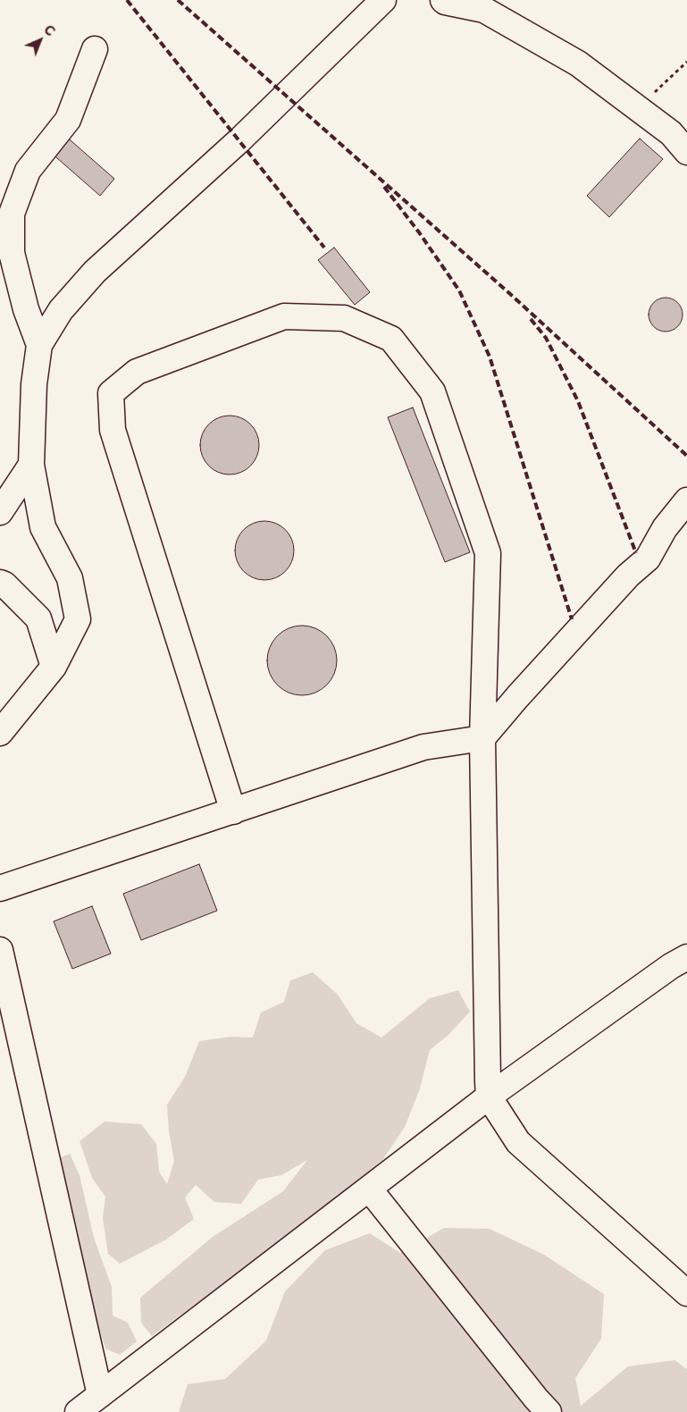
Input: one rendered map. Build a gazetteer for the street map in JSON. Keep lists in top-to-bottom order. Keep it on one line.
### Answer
{"north":"top right"}
